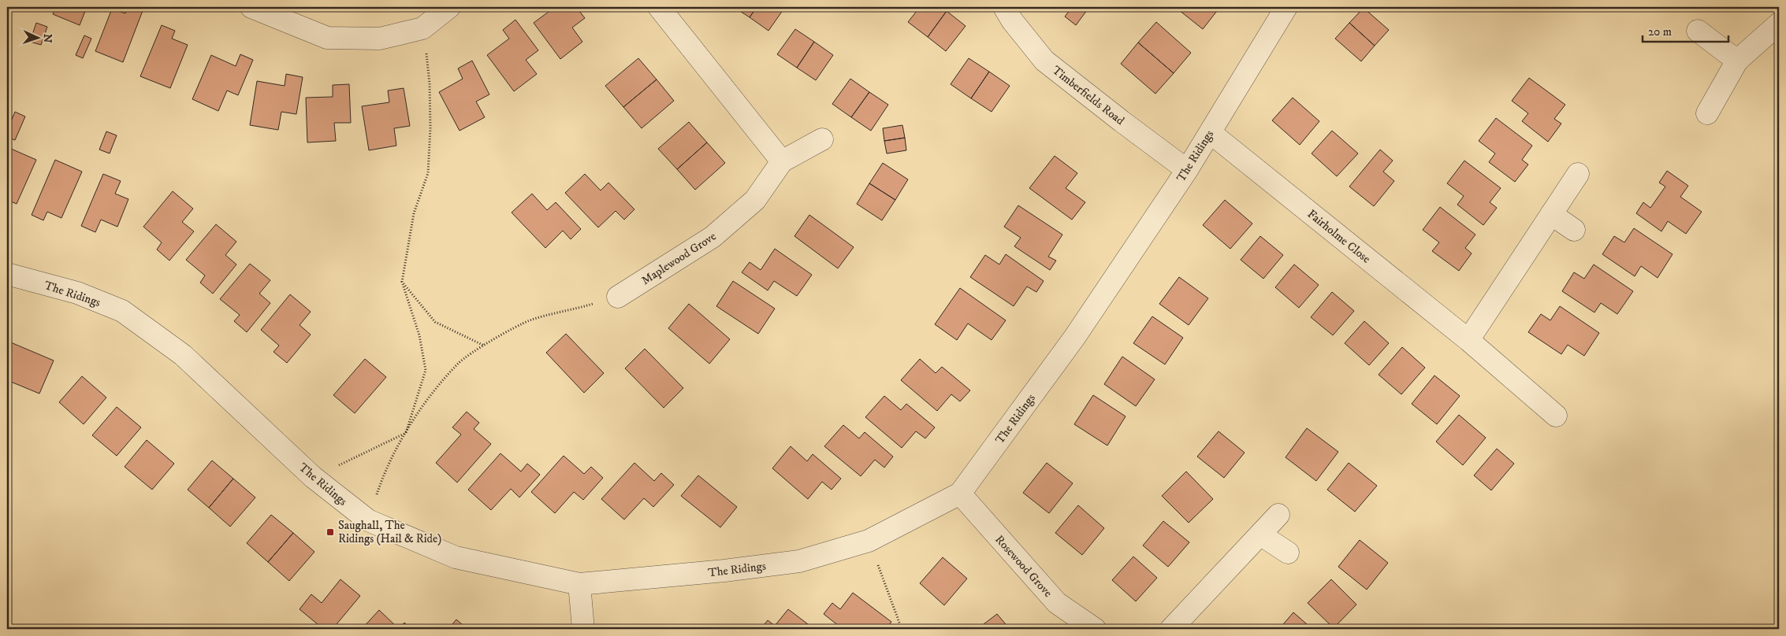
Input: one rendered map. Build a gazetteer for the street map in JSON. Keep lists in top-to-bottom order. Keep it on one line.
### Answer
{"streets":{"street":["Timberfields Road","The Ridings","Fairholme Close","Maplewood Grove","Rosewood Grove"]},"crossings":[["Timberfields Road","The Ridings"],["The Ridings","Fairholme Close"],["The Ridings","Rosewood Grove"]],"places":{"transit":["Saughall, The Ridings (Hail & Ride)"]},"scale_bar":"20 m","north":"right"}
